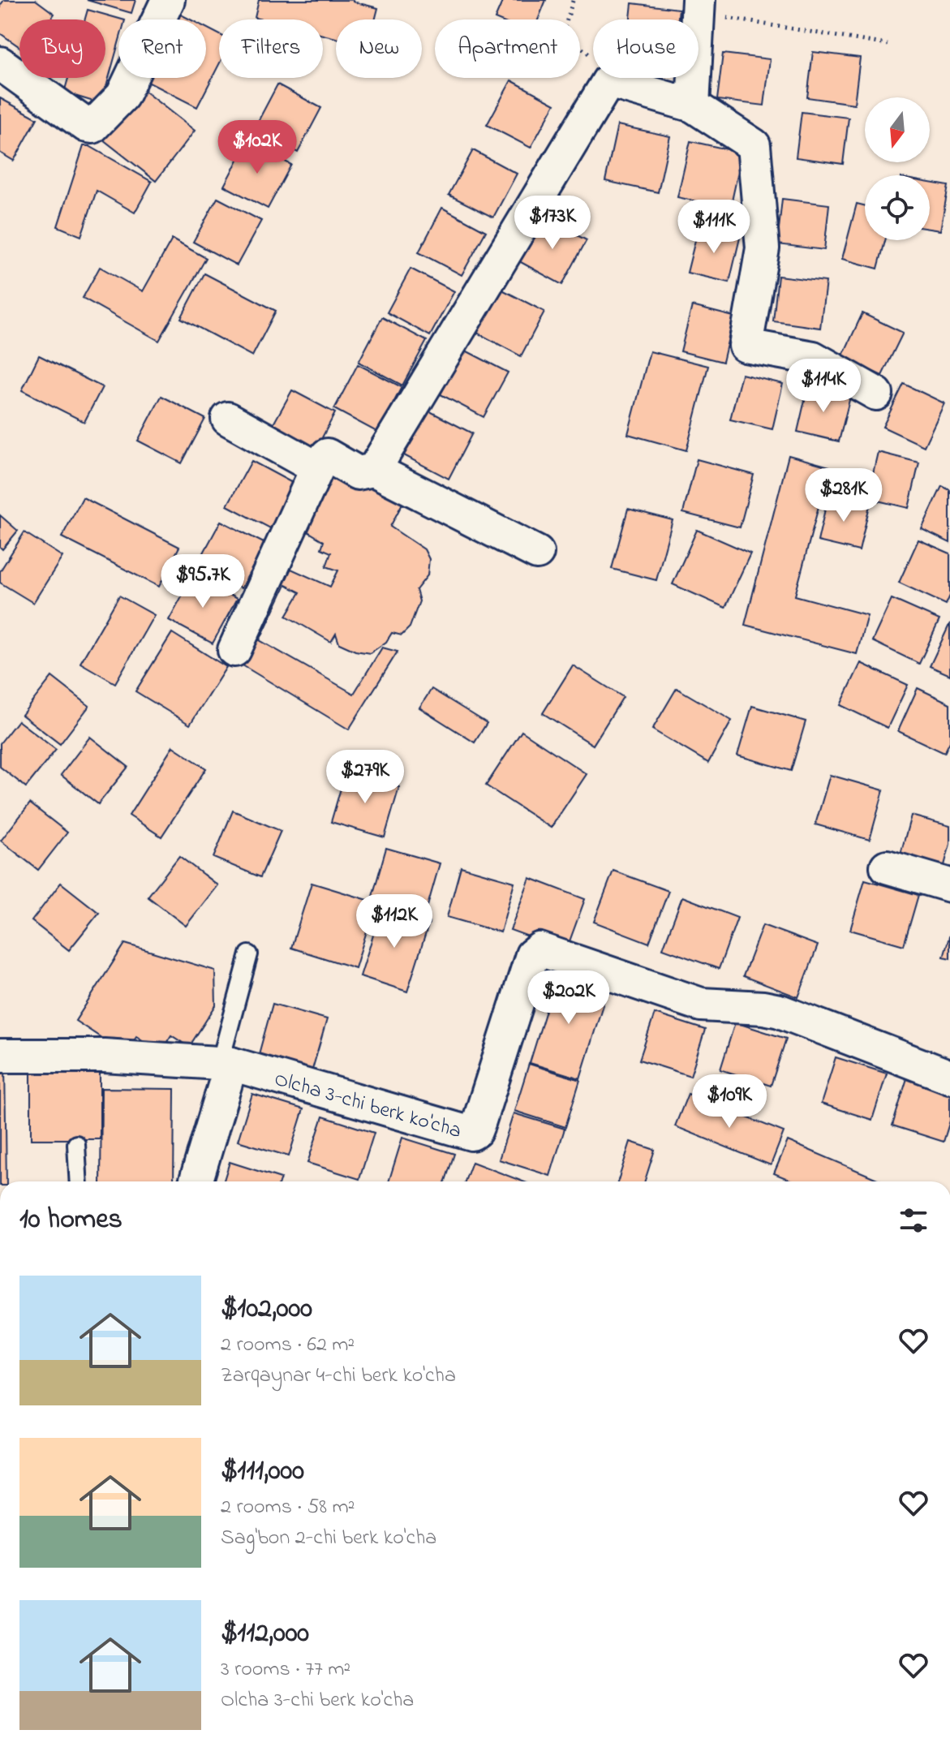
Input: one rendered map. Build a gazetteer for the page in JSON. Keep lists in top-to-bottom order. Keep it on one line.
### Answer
{"streets":{"street":["Olcha 3-chi berk ko'cha"]},"north":"bottom","page":{"chip":["Buy","Rent","Filters","New","Apartment","House"],"price":["$102K","$173K","$111K","$114K","$281K","$95.7K","$279K","$112K","$202K","$109K"],"heading":"10 homes","list":[{"name":"$102,000","note":"2 rooms · 62 m² · Zarqaynar 4-chi berk ko'cha"},{"name":"$111,000","note":"2 rooms · 58 m² · Sag'bon 2-chi berk ko'cha"},{"name":"$112,000","note":"3 rooms · 77 m² · Olcha 3-chi berk ko'cha"}]}}
